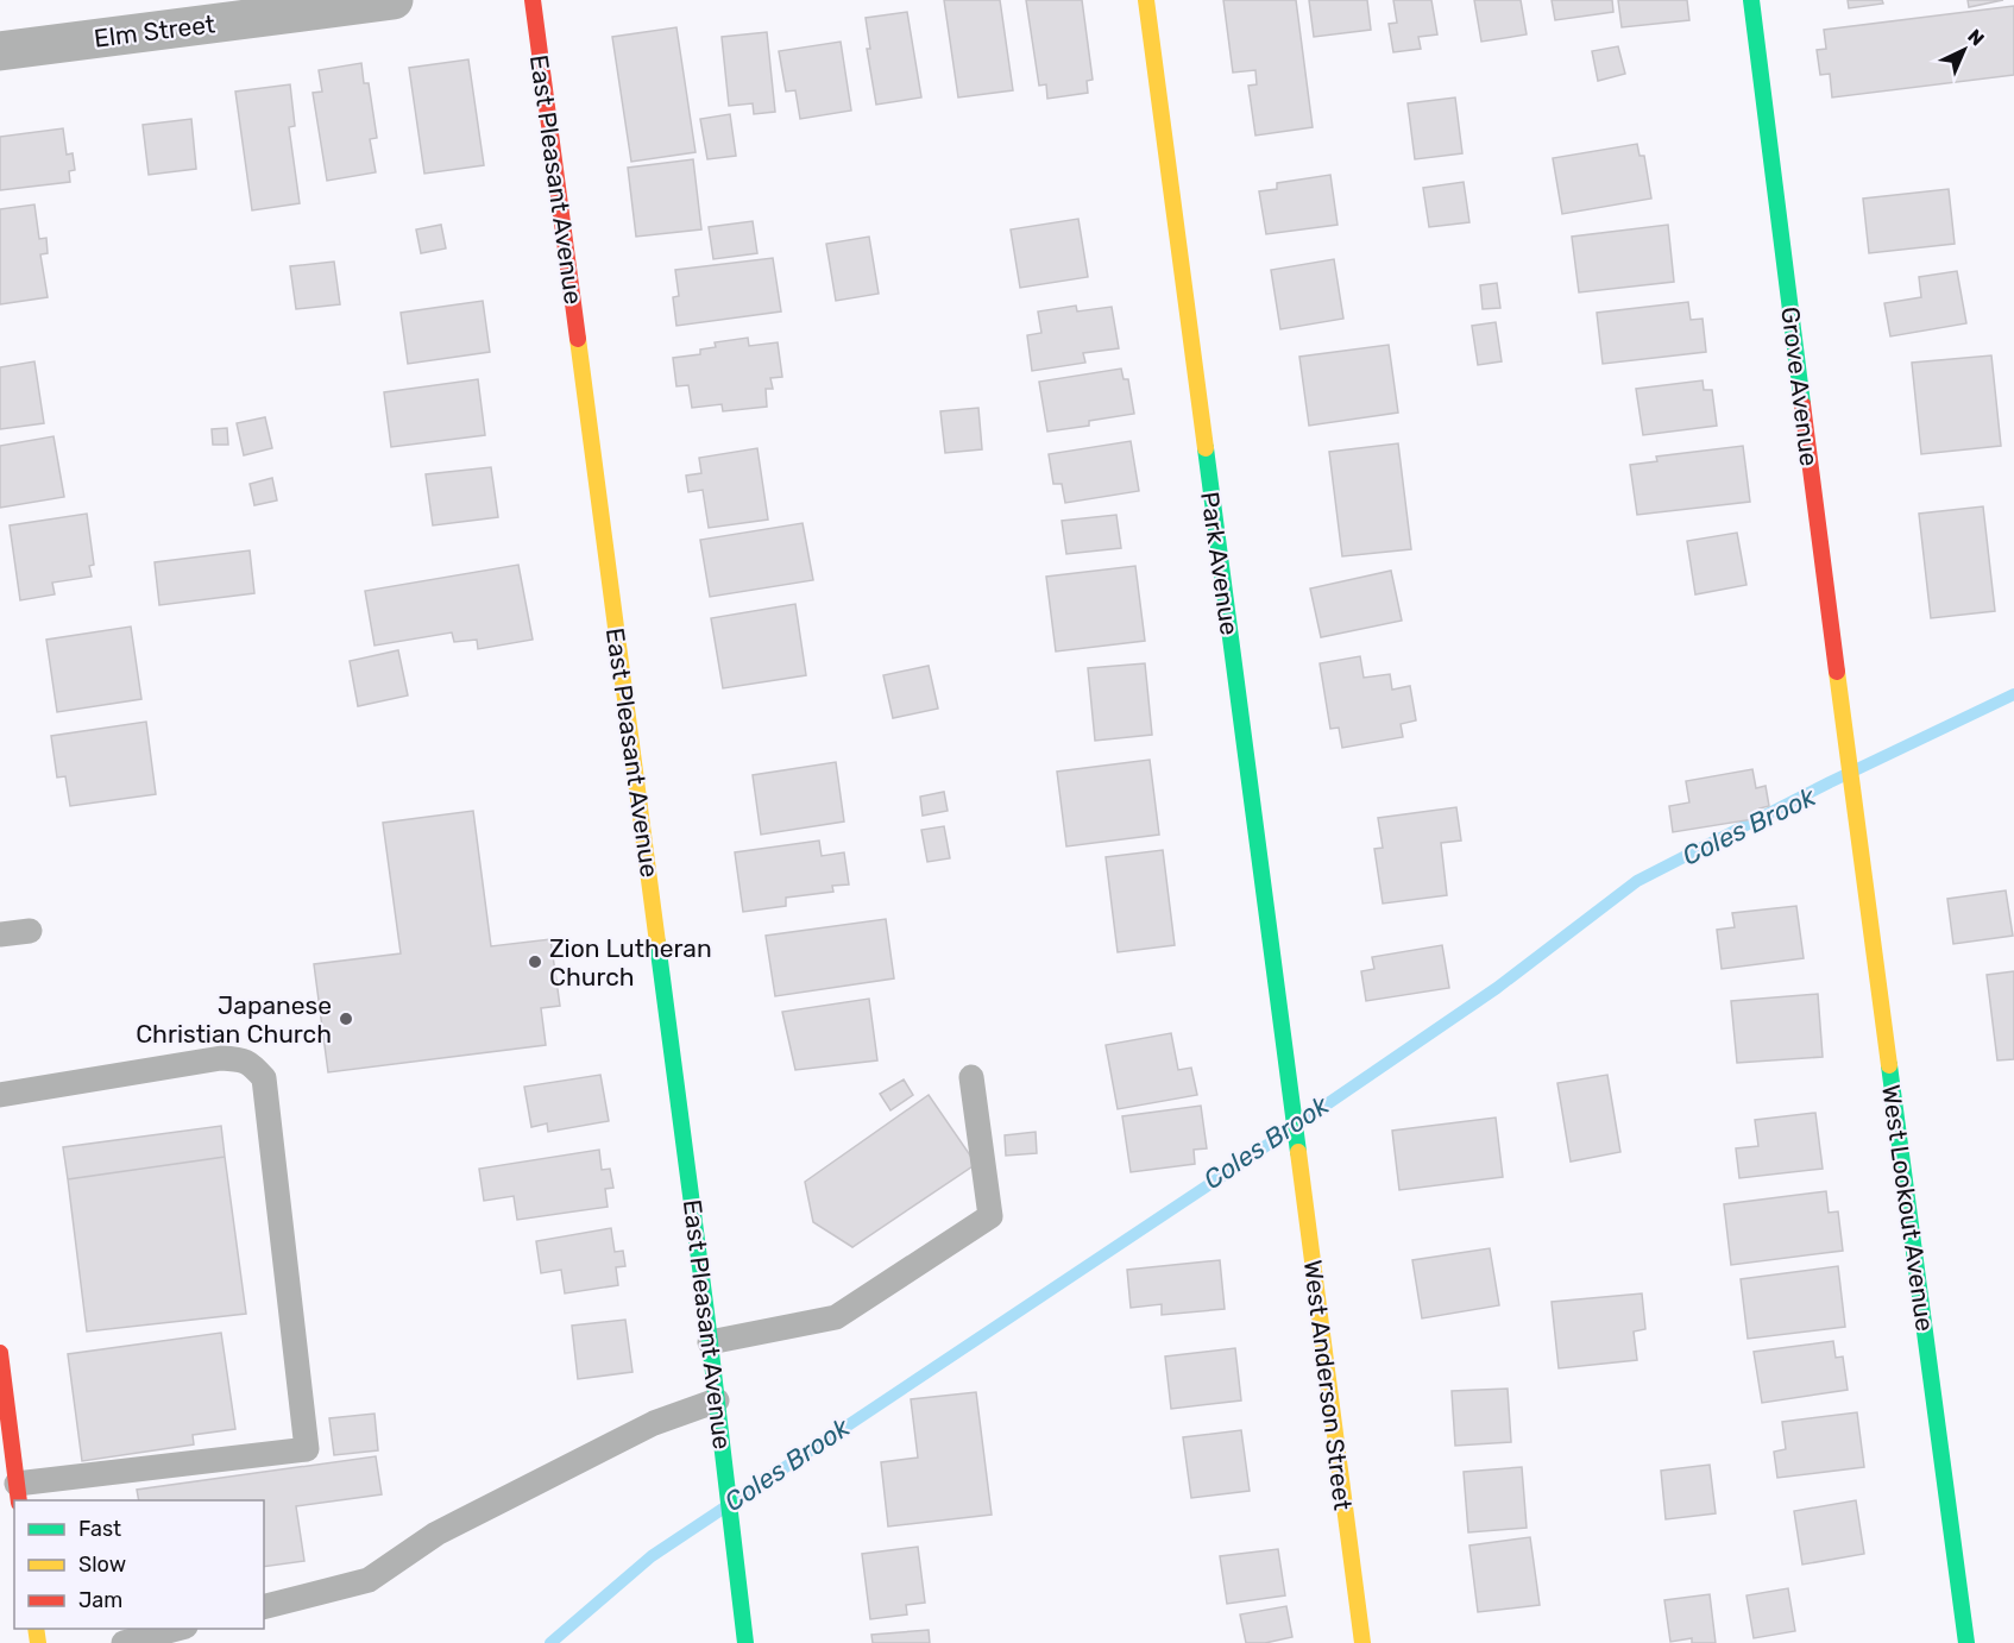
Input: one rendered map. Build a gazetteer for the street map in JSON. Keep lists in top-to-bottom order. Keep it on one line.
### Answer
{"streets":{"street":["Elm Street","East Pleasant Avenue","Grove Avenue","Park Avenue","West Lookout Avenue","West Anderson Street"]},"crossings":[["Grove Avenue","West Lookout Avenue"],["Park Avenue","West Anderson Street"]],"water":["Coles Brook"],"places":["Zion Lutheran Church","Japanese Christian Church"],"legend":["Fast","Slow","Jam"],"north":"top right"}
